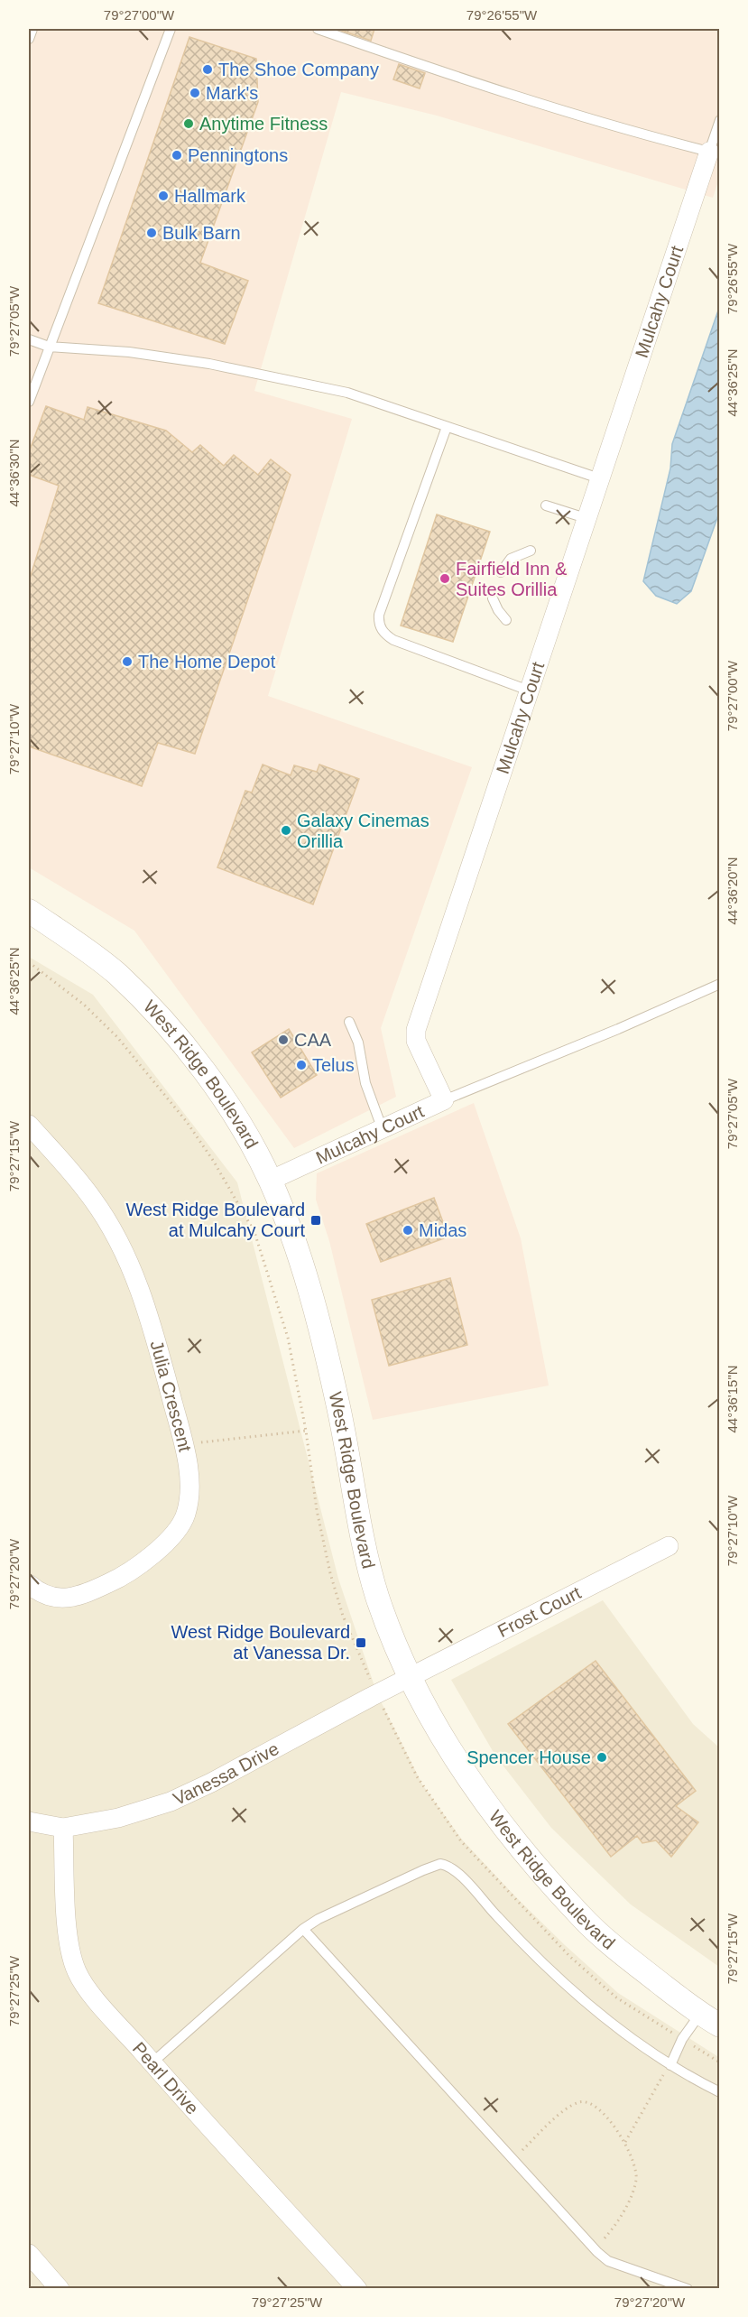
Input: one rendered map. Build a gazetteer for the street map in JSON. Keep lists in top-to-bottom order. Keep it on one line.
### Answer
{"streets":{"street":["Mulcahy Court","West Ridge Boulevard","Julia Crescent","Frost Court","Vanessa Drive","Pearl Drive"]},"crossings":[["Mulcahy Court","West Ridge Boulevard"],["West Ridge Boulevard","Frost Court"],["West Ridge Boulevard","Vanessa Drive"],["Frost Court","Vanessa Drive"],["Vanessa Drive","Pearl Drive"]],"places":{"other":["The Shoe Company","Mark's","Anytime Fitness","Penningtons","Hallmark","Bulk Barn","Fairfield Inn & Suites Orillia","The Home Depot","Galaxy Cinemas Orillia","CAA","Telus","Midas","Spencer House"],"transit":["West Ridge Boulevard at Mulcahy Court","West Ridge Boulevard at Vanessa Dr."]},"coordinates":["79°27'00\"W","79°26'55\"W","79°27'05\"W","44°36'25\"N","44°36'30\"N","79°27'10\"W","44°36'20\"N","79°27'15\"W","44°36'15\"N","79°27'20\"W","79°27'25\"W"]}
